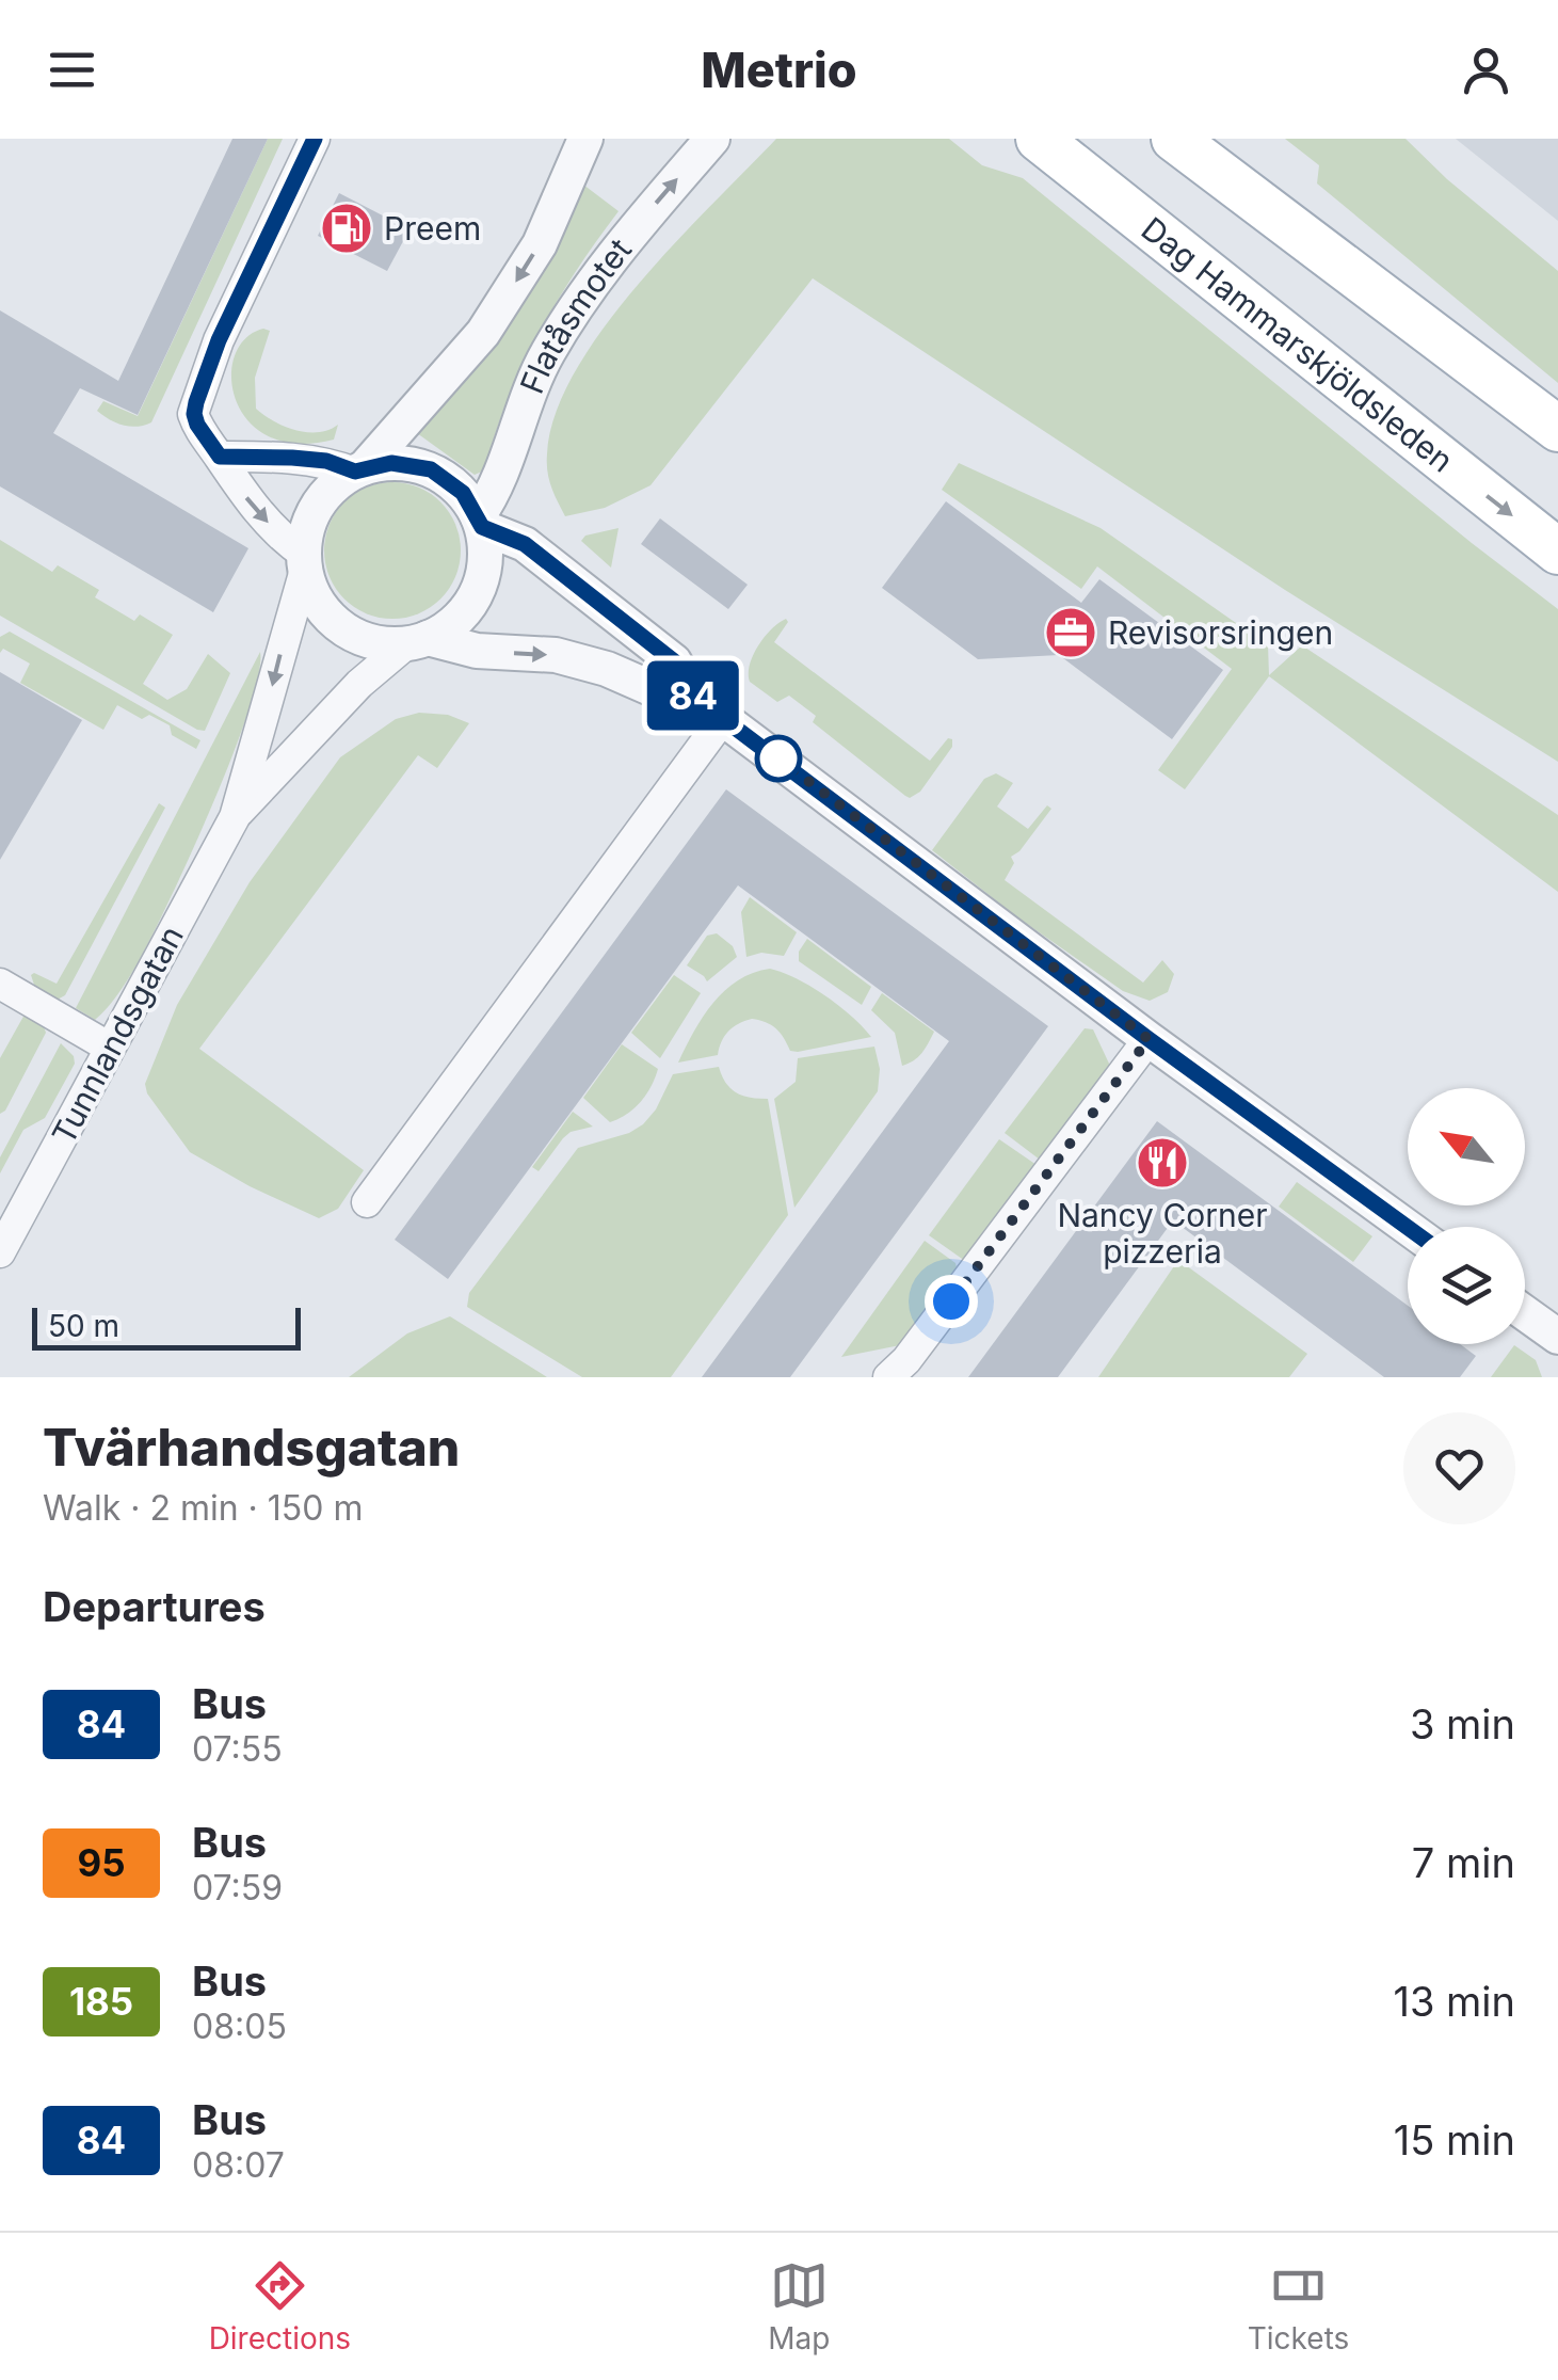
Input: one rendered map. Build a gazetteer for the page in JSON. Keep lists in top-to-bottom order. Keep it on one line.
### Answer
{"streets":{"main road":["Dag Hammarskjöldsleden"],"street":["Flatåsmotet","Tunnlandsgatan"]},"crossings":[["Flatåsmotet","Tunnlandsgatan"]],"places":{"fuel station":["Preem"],"office":["Revisorsringen"],"restaurant":["Nancy Corner pizzeria"]},"lines":["bus line 84"],"scale_bar":"50 m","north":"top left","page":{"header":"Metrio","on_map":"84","scale":"50 m","heading":[["Tvärhandsgatan","Walk · 2 min · 150 m"],"Departures"],"list":[{"mark":"84","name":"Bus","note":"07:55","value":"3 min"},{"mark":"95","name":"Bus","note":"07:59","value":"7 min"},{"mark":"185","name":"Bus","note":"08:05","value":"13 min"},{"mark":"84","name":"Bus","note":"08:07","value":"15 min"}],"tabs":["Directions","Map","Tickets"]}}
